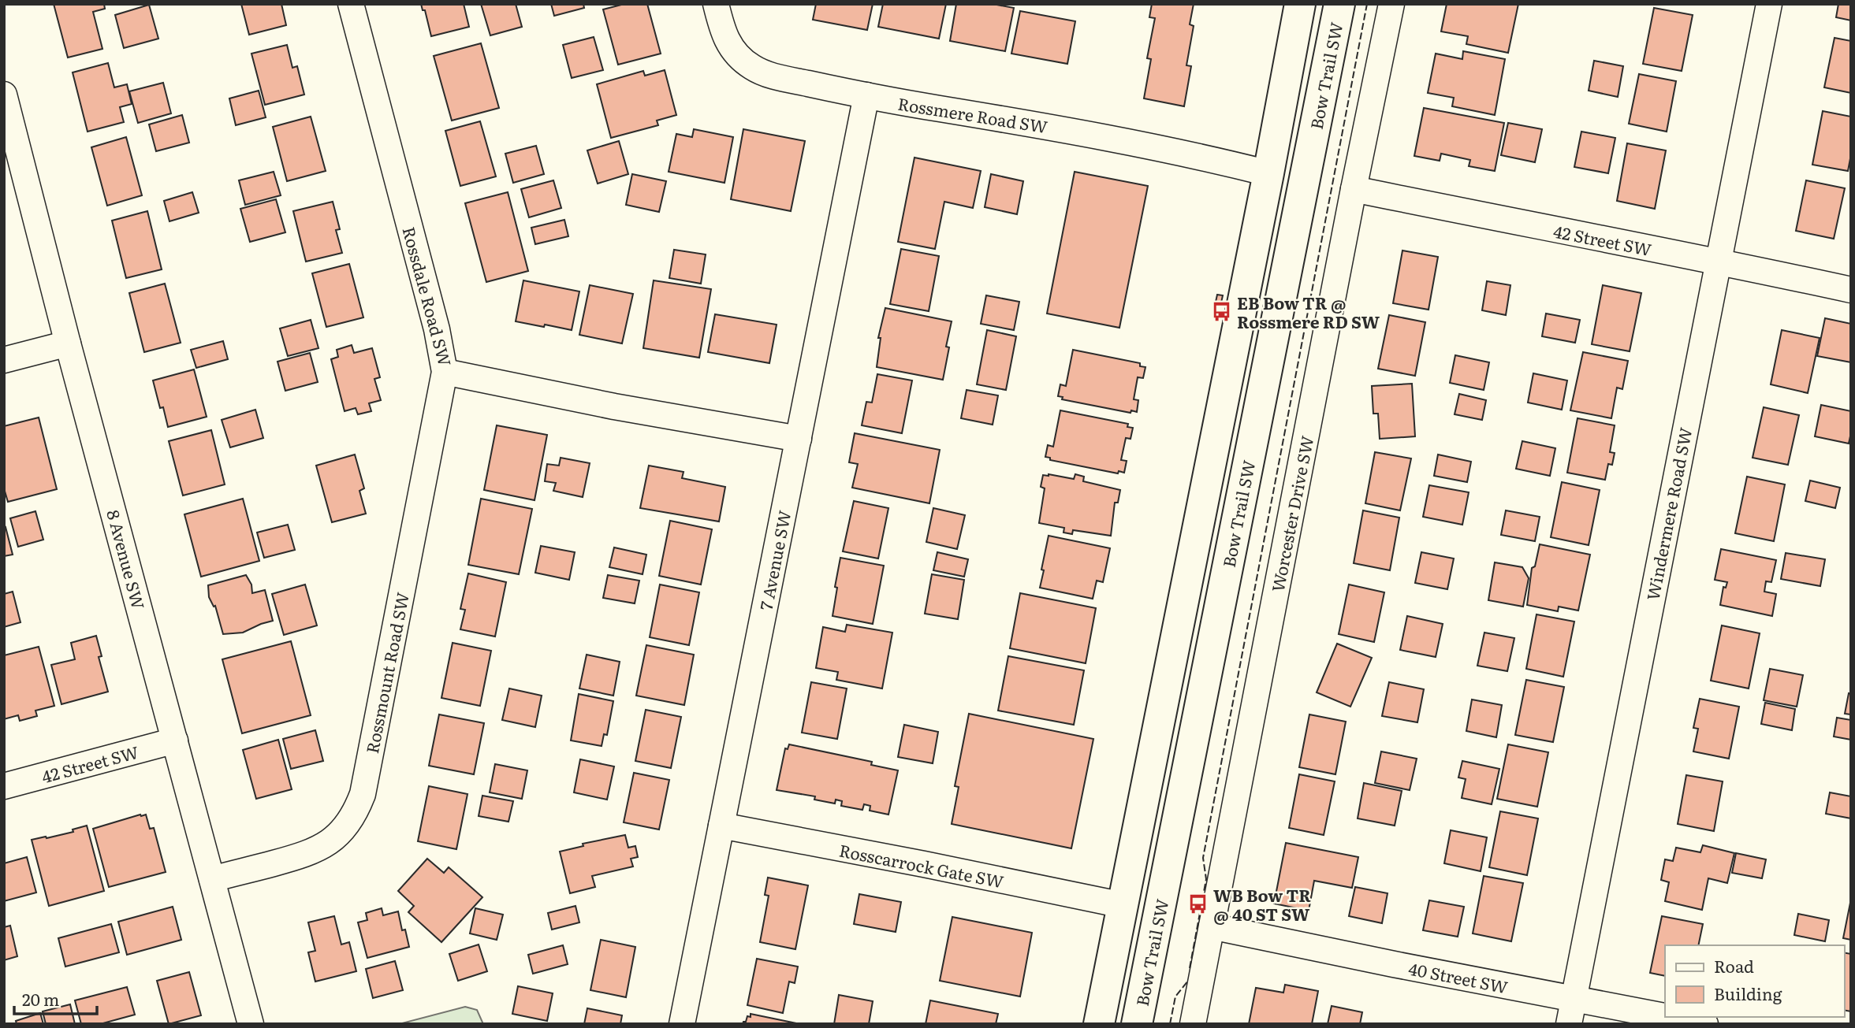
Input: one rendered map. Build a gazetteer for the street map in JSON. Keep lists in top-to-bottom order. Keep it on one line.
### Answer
{"streets":{"main road":["Bow Trail SW"],"street":["Rossmere Road SW","42 Street SW","Rossdale Road SW","Worcester Drive SW","Windermere Road SW","8 Avenue SW","7 Avenue SW","Rossmount Road SW","Rosscarrock Gate SW","40 Street SW"]},"crossings":[["Rossmere Road SW","7 Avenue SW"],["42 Street SW","Worcester Drive SW"],["42 Street SW","Windermere Road SW"],["42 Street SW","8 Avenue SW"],["Rossdale Road SW","7 Avenue SW"],["Rossdale Road SW","Rossmount Road SW"],["Worcester Drive SW","40 Street SW"],["Windermere Road SW","40 Street SW"],["8 Avenue SW","Rossmount Road SW"],["7 Avenue SW","Rosscarrock Gate SW"]],"places":{"bus stop":["EB Bow TR @ Rossmere RD SW","WB Bow TR @ 40 ST SW"]},"legend":["Road","Building"],"scale_bar":"20 m"}
